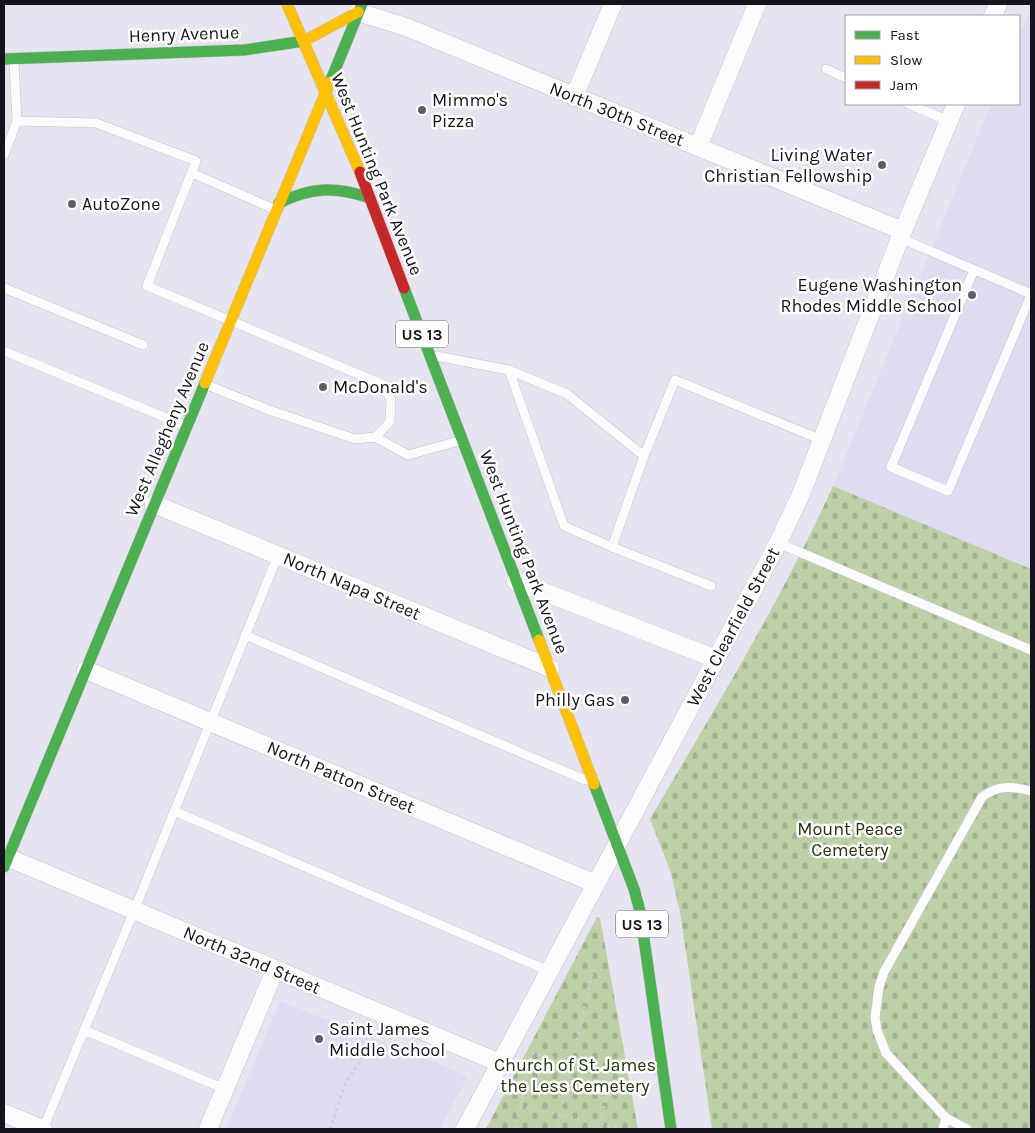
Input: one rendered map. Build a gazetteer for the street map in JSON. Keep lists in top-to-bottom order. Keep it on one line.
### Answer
{"streets":{"main road":["Henry Avenue","West Hunting Park Avenue","US 13","West Allegheny Avenue"],"street":["North 30th Street","North Napa Street","West Clearfield Street","North Patton Street","North 32nd Street"]},"crossings":[["Henry Avenue","North 30th Street"],["Henry Avenue","West Hunting Park Avenue"],["Henry Avenue","West Allegheny Avenue"],["North 30th Street","West Allegheny Avenue"],["North 30th Street","West Clearfield Street"],["West Hunting Park Avenue","West Allegheny Avenue"],["West Hunting Park Avenue","North Napa Street"],["West Hunting Park Avenue","West Clearfield Street"],["West Allegheny Avenue","North Napa Street"],["West Allegheny Avenue","North Patton Street"],["West Allegheny Avenue","North 32nd Street"],["West Clearfield Street","North Patton Street"],["West Clearfield Street","North 32nd Street"]],"parks":["Mount Peace Cemetery","Church of St. James the Less Cemetery"],"places":["Mimmo's Pizza","Living Water Christian Fellowship","AutoZone","Eugene Washington Rhodes Middle School","McDonald's","Philly Gas","Saint James Middle School"],"legend":["Fast","Slow","Jam"]}
